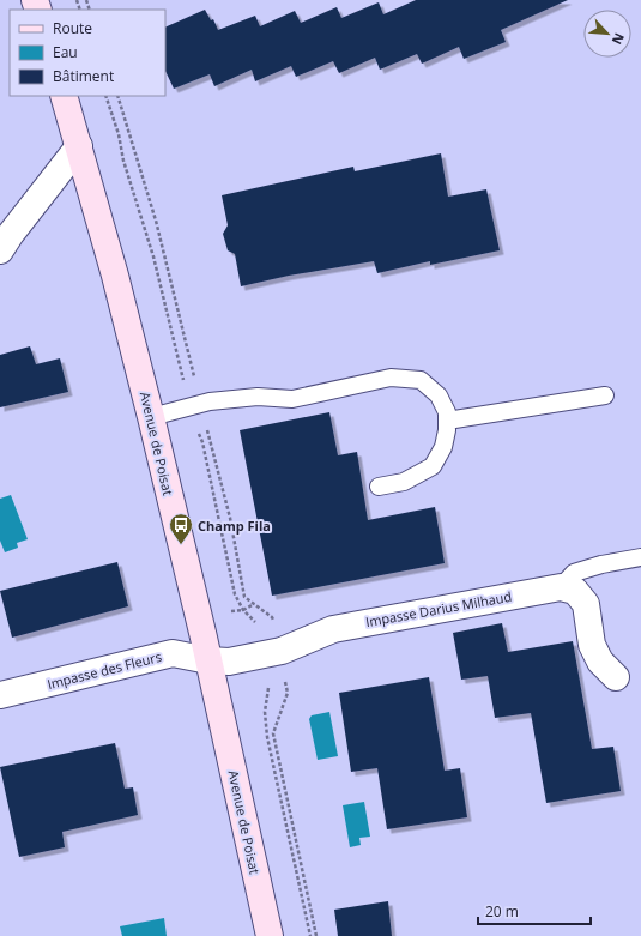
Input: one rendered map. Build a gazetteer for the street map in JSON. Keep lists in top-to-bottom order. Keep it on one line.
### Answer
{"streets":{"main road":["Avenue de Poisat"],"street":["Impasse Darius Milhaud","Impasse des Fleurs"]},"crossings":[["Avenue de Poisat","Impasse Darius Milhaud"],["Avenue de Poisat","Impasse des Fleurs"],["Impasse Darius Milhaud","Impasse des Fleurs"]],"places":{"bus stop":["Champ Fila"]},"legend":["Route","Eau","Bâtiment"],"scale_bar":"20 m","north":"bottom right"}
